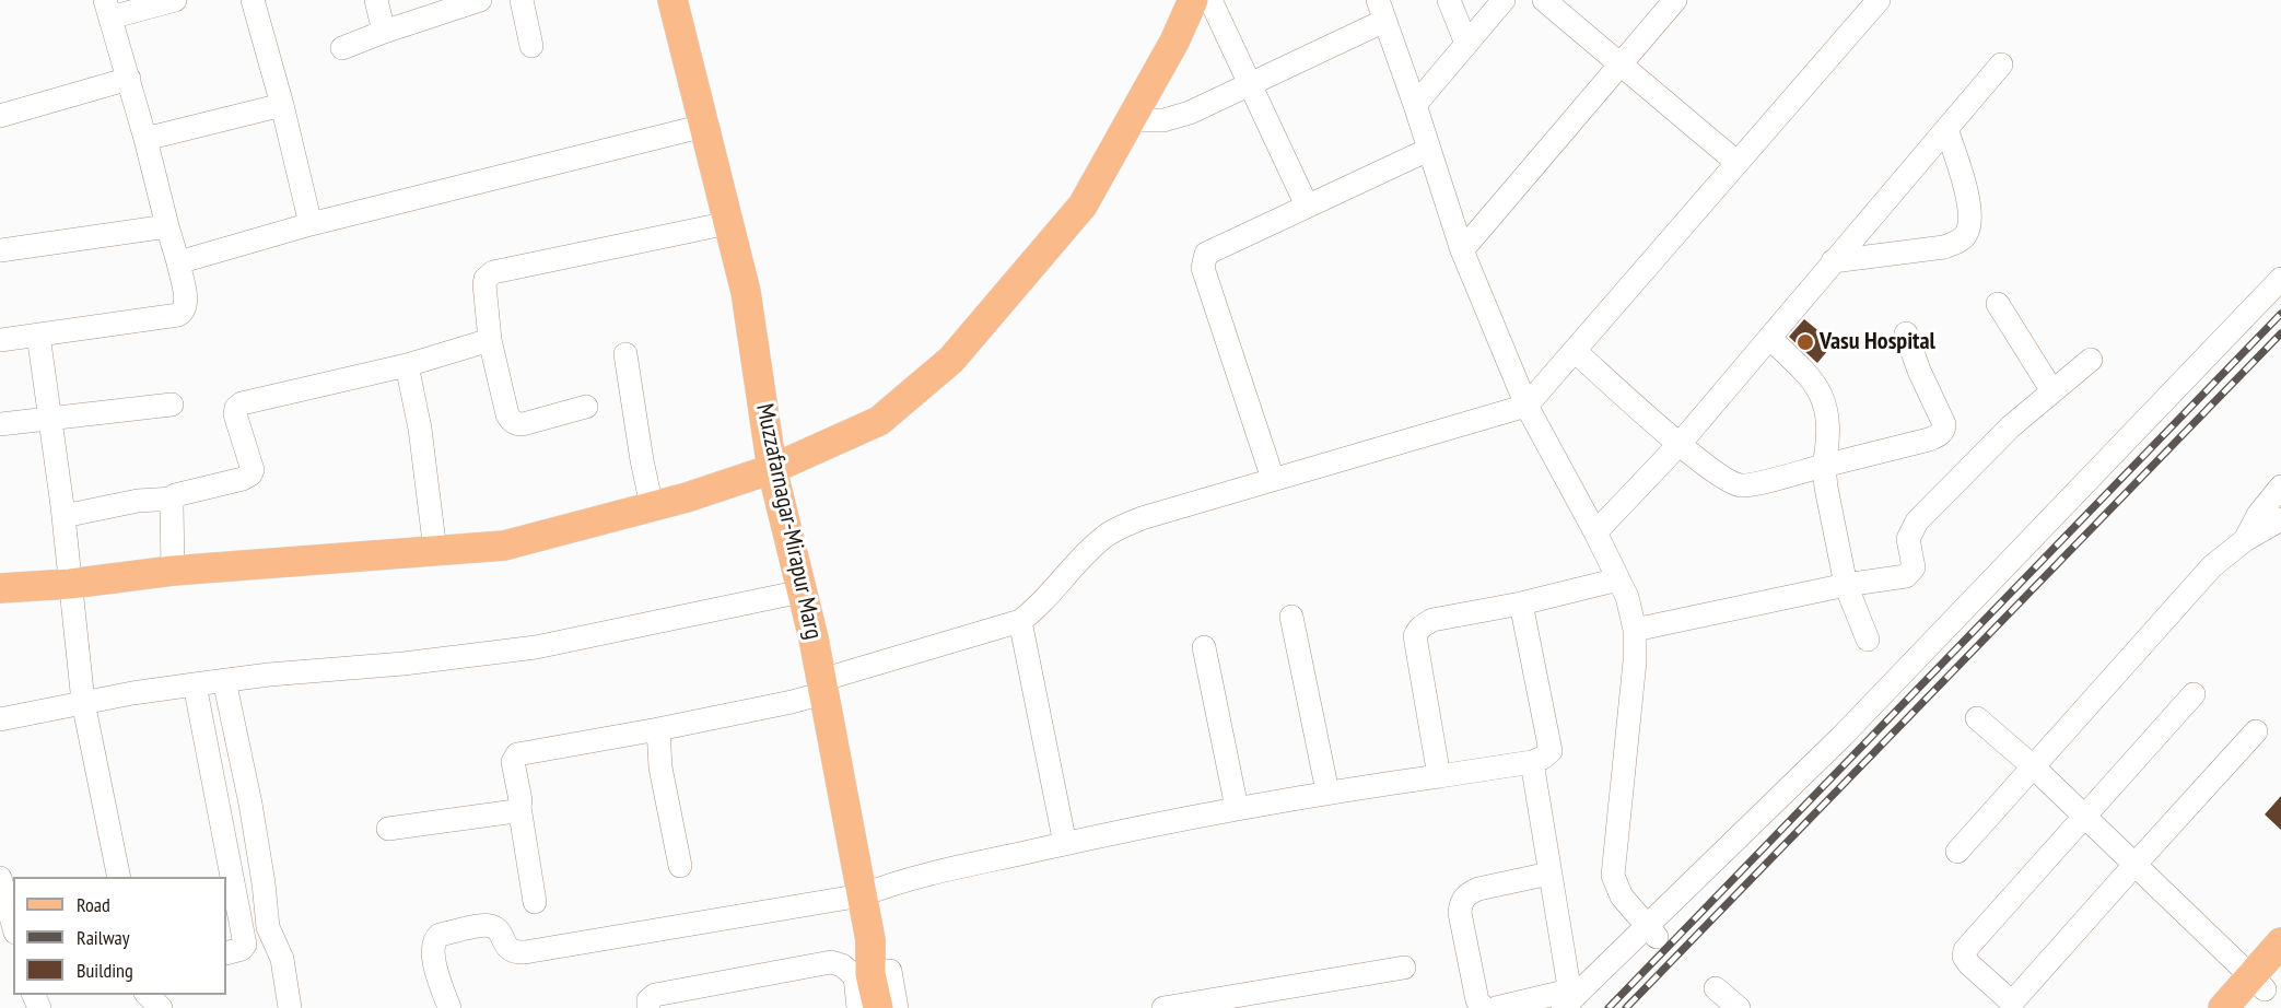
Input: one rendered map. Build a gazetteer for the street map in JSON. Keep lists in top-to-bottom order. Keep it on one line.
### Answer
{"streets":{"main road":["Muzzafarnagar-Mirapur Marg"]},"places":["Vasu Hospital"],"legend":["Road","Railway","Building"]}
